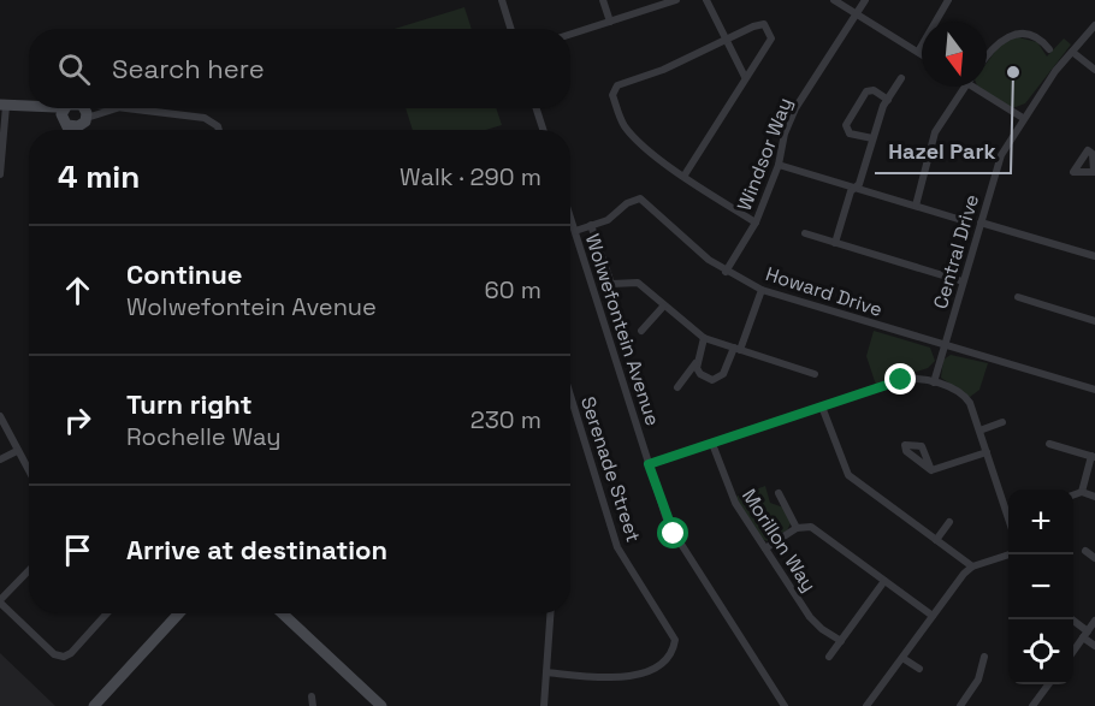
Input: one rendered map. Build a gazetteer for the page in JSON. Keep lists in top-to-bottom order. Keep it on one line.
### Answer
{"streets":{"street":["Windsor Way","Central Drive","Howard Drive","Wolwefontein Avenue","Serenade Street","Morillon Way"]},"crossings":[["Windsor Way","Howard Drive"],["Central Drive","Howard Drive"],["Howard Drive","Wolwefontein Avenue"]],"places":["Hazel Park"],"north":"bottom","page":{"search":"Search here","heading":["4 min","Walk · 290 m"],"list":[["Continue","Wolwefontein Avenue","60 m"],["Turn right","Rochelle Way","230 m"],"Arrive at destination"],"map_buttons":["+","−"]}}
